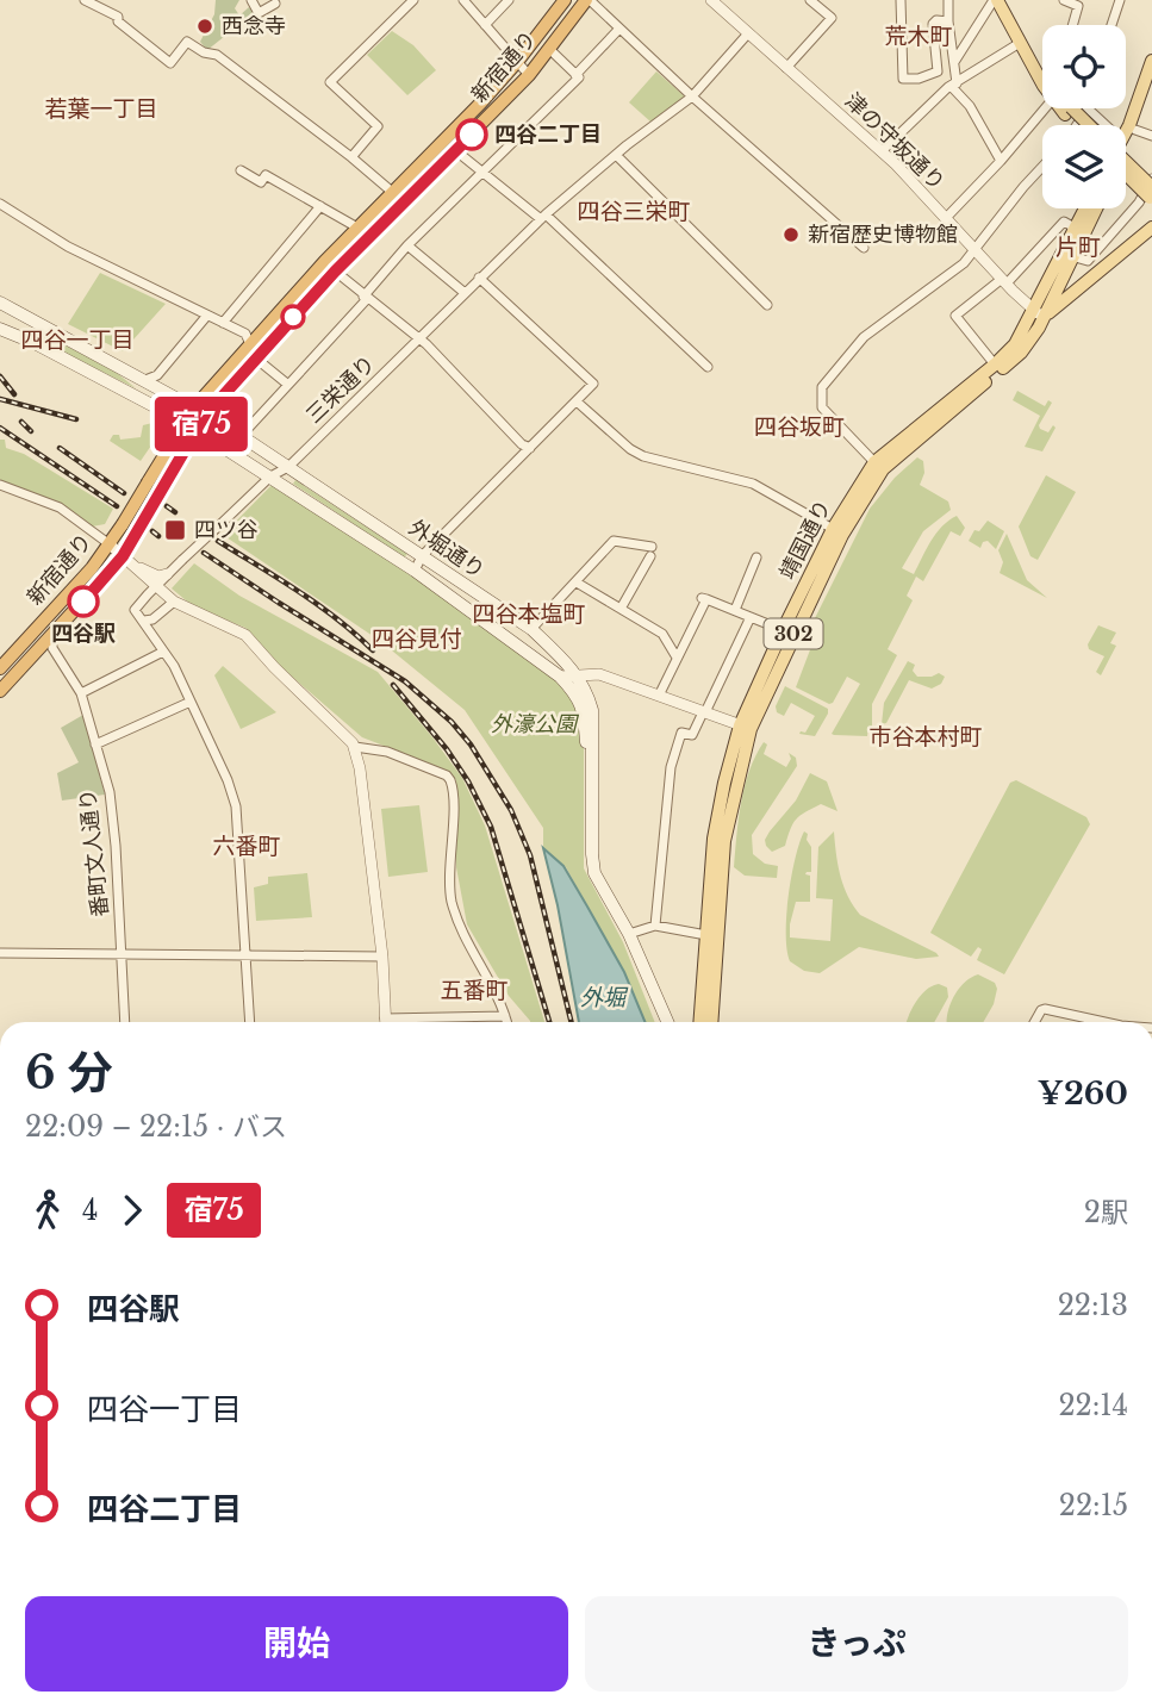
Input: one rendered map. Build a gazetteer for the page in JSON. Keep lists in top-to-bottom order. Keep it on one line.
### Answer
{"streets":{"highway":["新宿通り"],"main road":["靖国通り","外堀通り","302"],"street":["津の守坂通り","三栄通り","番町文人通り"]},"crossings":[["新宿通り","外堀通り"],["新宿通り","番町文人通り"],["津の守坂通り","三栄通り"],["津の守坂通り","靖国通り"],["津の守坂通り","302"],["三栄通り","外堀通り"],["靖国通り","302"]],"districts":["荒木町","若葉一丁目","四谷三栄町","片町","四谷一丁目","四谷坂町","四谷本塩町","四谷見付","市谷本村町","六番町","五番町"],"water":["外堀"],"parks":["外濠公園"],"places":{"other":["西念寺","四谷二丁目","新宿歴史博物館","四谷駅"],"transit":["四ツ谷"]},"lines":["bus line 宿75"],"page":{"on_map":"宿75","heading":["6 分","22:09 – 22:15 · バス","¥260"],"legs":["4","宿75","2駅"],"list":[{"name":"四谷駅","value":"22:13"},{"name":"四谷一丁目","value":"22:14"},{"name":"四谷二丁目","value":"22:15"}],"buttons":["開始","きっぷ"]}}
